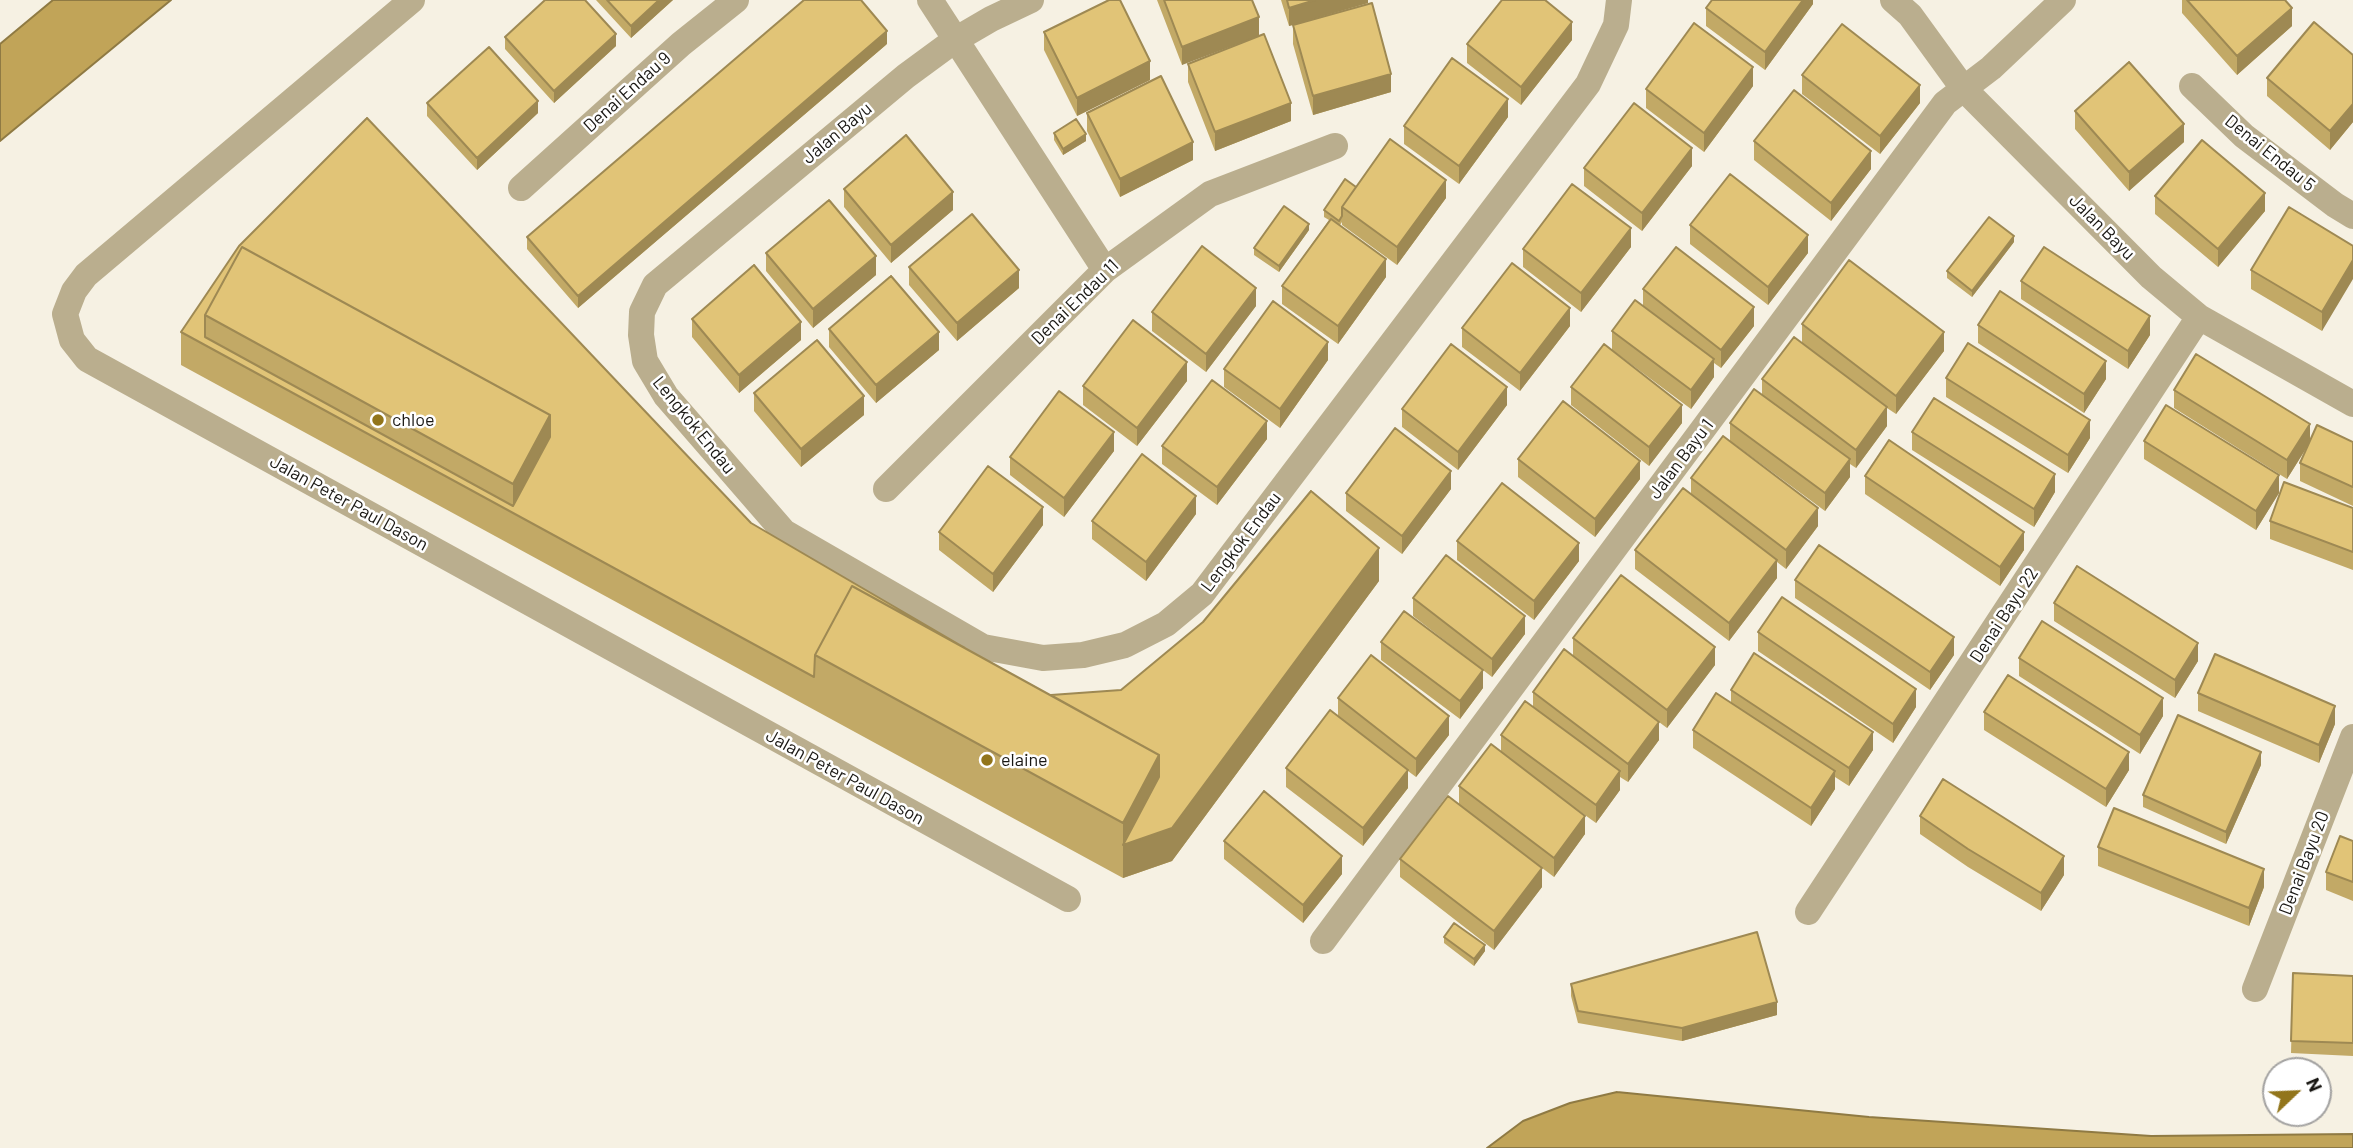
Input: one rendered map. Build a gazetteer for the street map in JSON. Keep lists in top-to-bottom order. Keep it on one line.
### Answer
{"streets":{"street":["Denai Endau 9","Jalan Bayu","Denai Endau 5","Denai Endau 11","Lengkok Endau","Jalan Bayu 1","Jalan Peter Paul Dason","Denai Bayu 22","Denai Bayu 20"]},"crossings":[["Jalan Bayu","Lengkok Endau"],["Jalan Bayu","Jalan Bayu 1"],["Jalan Bayu","Denai Bayu 22"]],"places":["chloe","elaine"],"north":"top right"}
